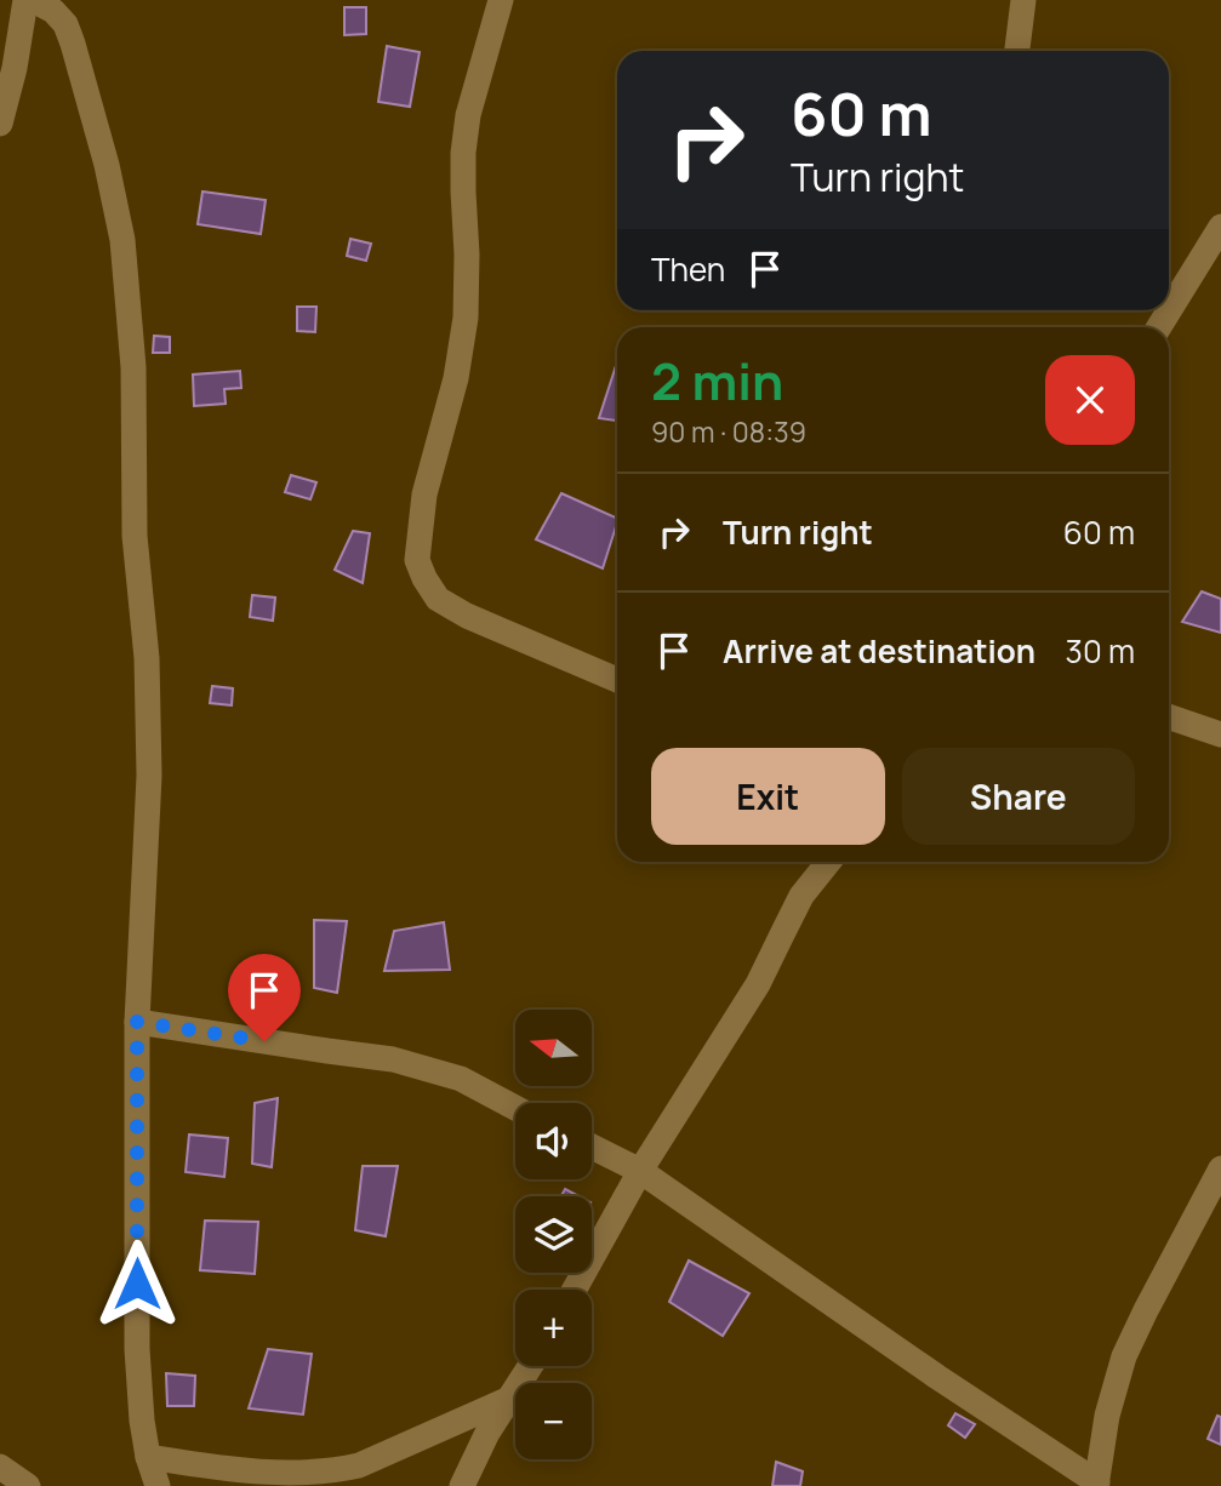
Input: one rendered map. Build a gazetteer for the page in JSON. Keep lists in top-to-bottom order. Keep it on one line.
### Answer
{"north":"left","page":{"turn":["60 m","Turn right"],"then":"Then","heading":["2 min","90 m · 08:39"],"list":[{"name":"Turn right","value":"60 m"},{"name":"Arrive at destination","value":"30 m"}],"buttons":["Exit","Share"],"map_buttons":["+","−"]}}
